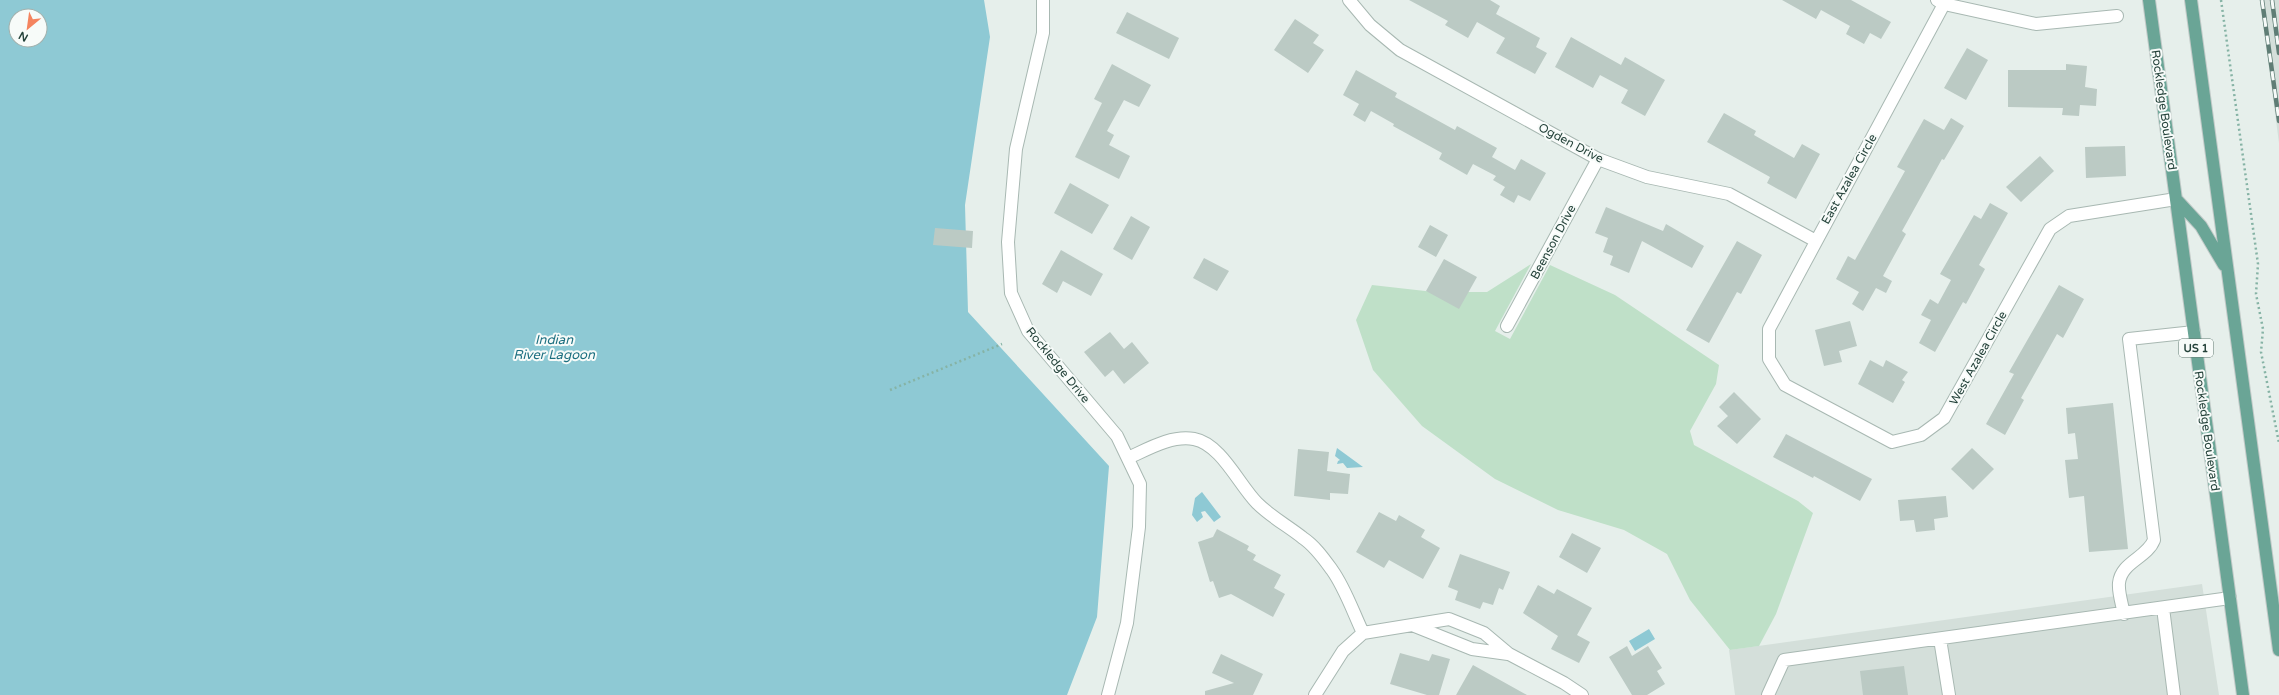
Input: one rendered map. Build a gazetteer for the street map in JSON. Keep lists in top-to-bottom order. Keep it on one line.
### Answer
{"streets":{"main road":["Rockledge Boulevard","US 1"],"street":["Ogden Drive","East Azalea Circle","Beenson Drive","West Azalea Circle","Rockledge Drive"]},"crossings":[["Rockledge Boulevard","West Azalea Circle"],["Ogden Drive","East Azalea Circle"],["Ogden Drive","Beenson Drive"],["East Azalea Circle","West Azalea Circle"]],"water":["Indian River Lagoon"],"north":"bottom left"}
